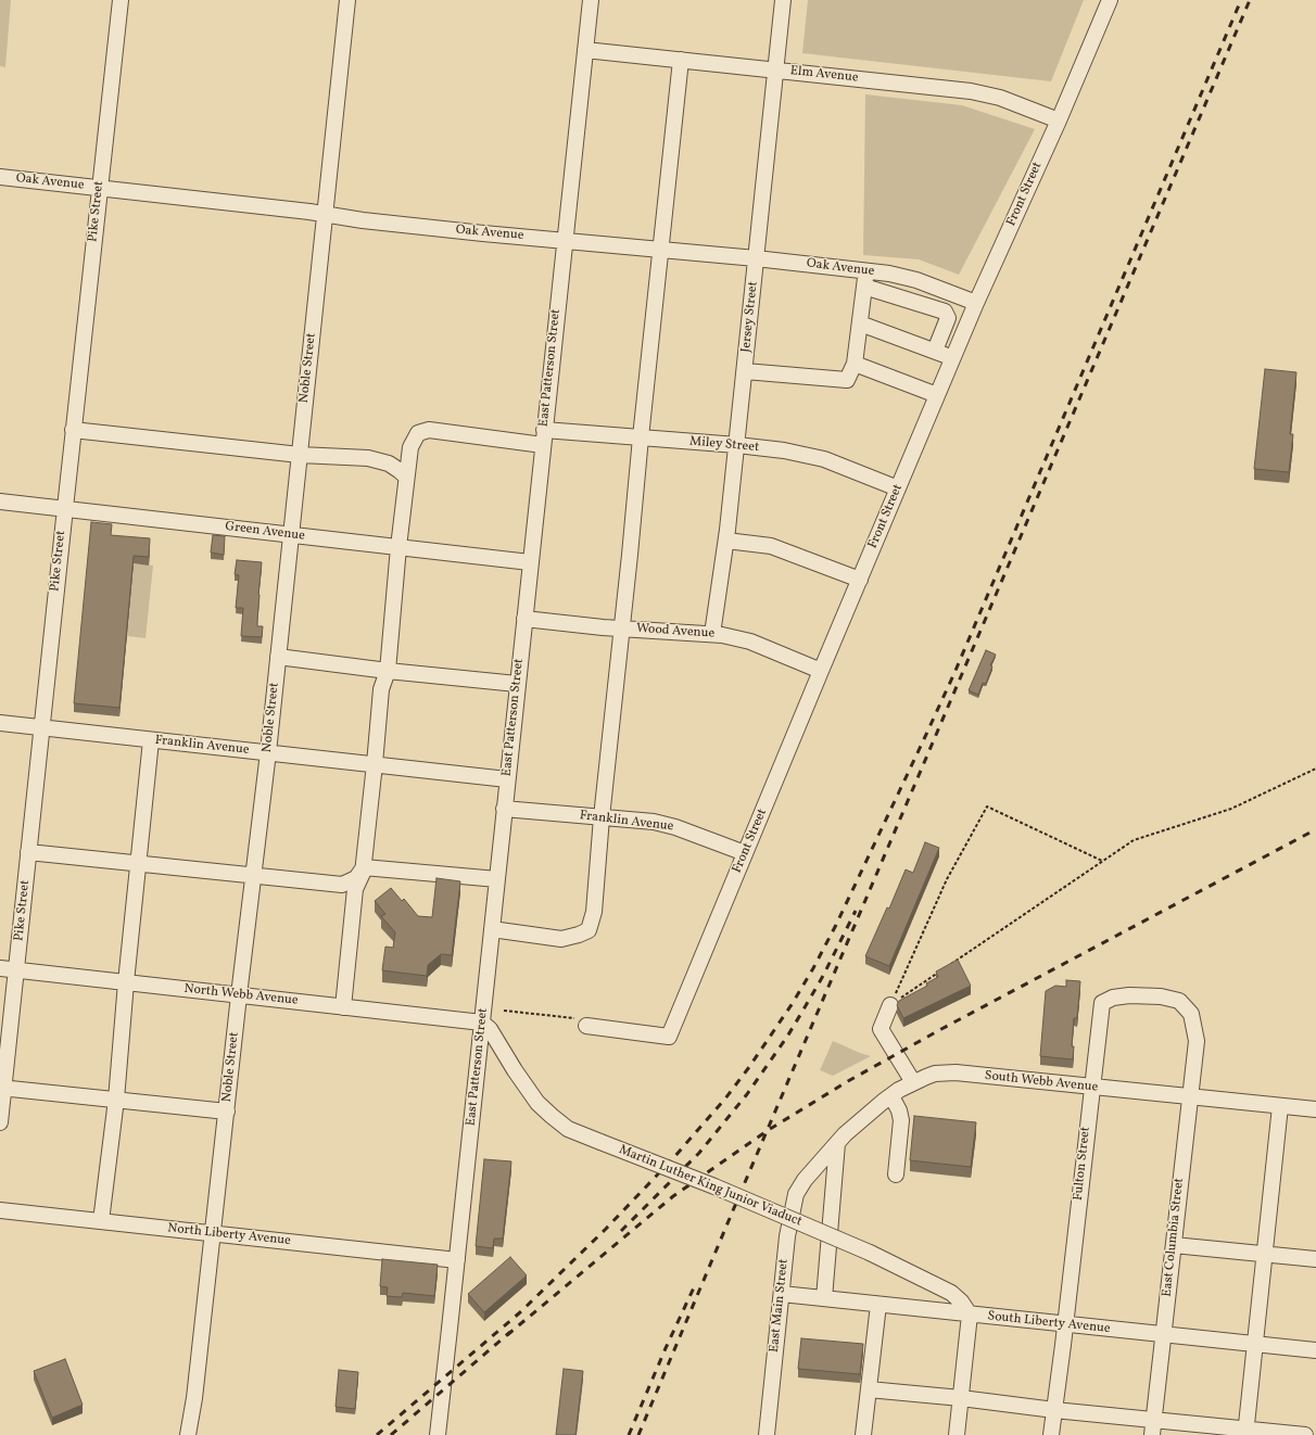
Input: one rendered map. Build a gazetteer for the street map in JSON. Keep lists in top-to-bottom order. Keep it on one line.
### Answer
{"streets":{"street":["Elm Avenue","Oak Avenue","Front Street","Pike Street","Jersey Street","Noble Street","East Patterson Street","Miley Street","Green Avenue","Wood Avenue","Franklin Avenue","North Webb Avenue","South Webb Avenue","Fulton Street","Martin Luther King Junior Viaduct","North Liberty Avenue","East Columbia Street","East Main Street","South Liberty Avenue"]},"crossings":[["Elm Avenue","Front Street"],["Elm Avenue","Jersey Street"],["Elm Avenue","East Patterson Street"],["Oak Avenue","Front Street"],["Oak Avenue","Pike Street"],["Oak Avenue","Jersey Street"],["Oak Avenue","Noble Street"],["Oak Avenue","East Patterson Street"],["Front Street","Miley Street"],["Front Street","Wood Avenue"],["Front Street","Franklin Avenue"],["Pike Street","Green Avenue"],["Pike Street","Franklin Avenue"],["Pike Street","North Webb Avenue"],["Jersey Street","Miley Street"],["Jersey Street","Wood Avenue"],["Noble Street","Green Avenue"],["Noble Street","Franklin Avenue"],["Noble Street","North Webb Avenue"],["Noble Street","North Liberty Avenue"],["East Patterson Street","Miley Street"],["East Patterson Street","Green Avenue"],["East Patterson Street","Wood Avenue"],["East Patterson Street","Franklin Avenue"],["East Patterson Street","North Webb Avenue"],["East Patterson Street","Martin Luther King Junior Viaduct"],["East Patterson Street","North Liberty Avenue"],["Miley Street","Green Avenue"],["Miley Street","Franklin Avenue"],["Miley Street","North Webb Avenue"],["North Webb Avenue","Martin Luther King Junior Viaduct"],["South Webb Avenue","Fulton Street"],["South Webb Avenue","East Columbia Street"],["South Webb Avenue","East Main Street"],["Fulton Street","East Columbia Street"],["Fulton Street","South Liberty Avenue"],["Martin Luther King Junior Viaduct","South Liberty Avenue"],["East Columbia Street","South Liberty Avenue"],["East Main Street","South Liberty Avenue"]]}
